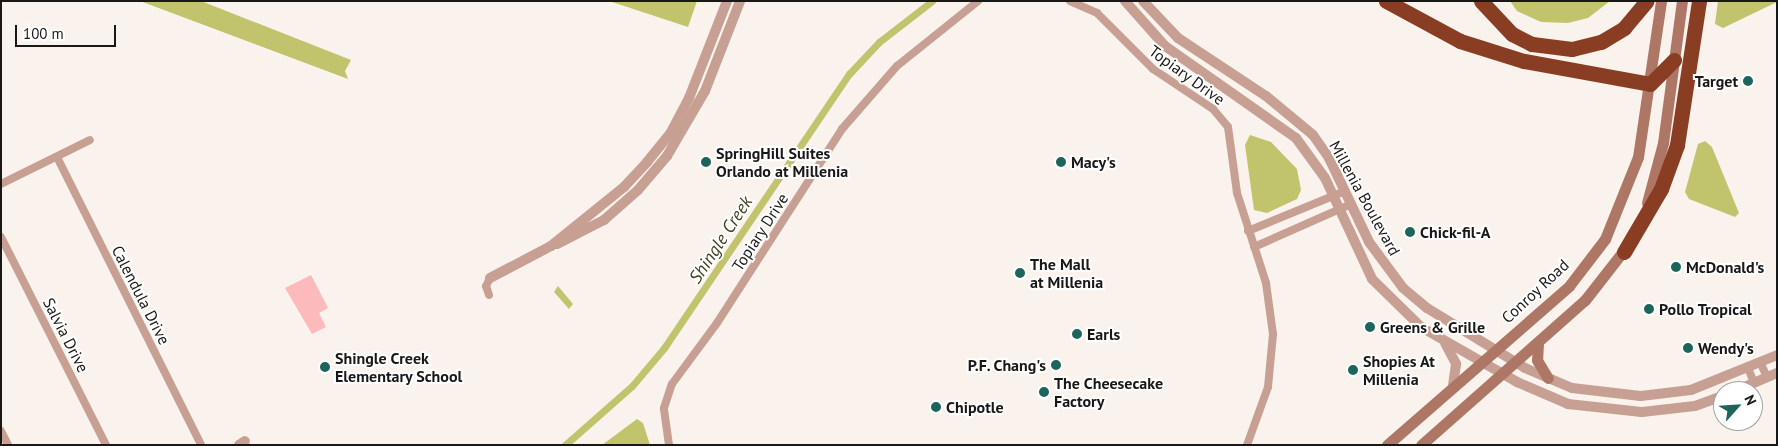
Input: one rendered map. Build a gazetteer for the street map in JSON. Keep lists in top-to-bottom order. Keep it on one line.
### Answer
{"streets":{"main road":["Conroy Road"],"street":["Topiary Drive","Millenia Boulevard","Calendula Drive","Salvia Drive"]},"crossings":[["Millenia Boulevard","Conroy Road"]],"water":["Shingle Creek"],"places":["Target","SpringHill Suites Orlando at Millenia","Macy's","Chick-fil-A","McDonald's","The Mall at Millenia","Pollo Tropical","Greens & Grille","Earls","Wendy's","P.F. Chang's","Shingle Creek Elementary School","Shopies At Millenia","The Cheesecake Factory","Chipotle"],"scale_bar":"100 m","north":"top right"}
